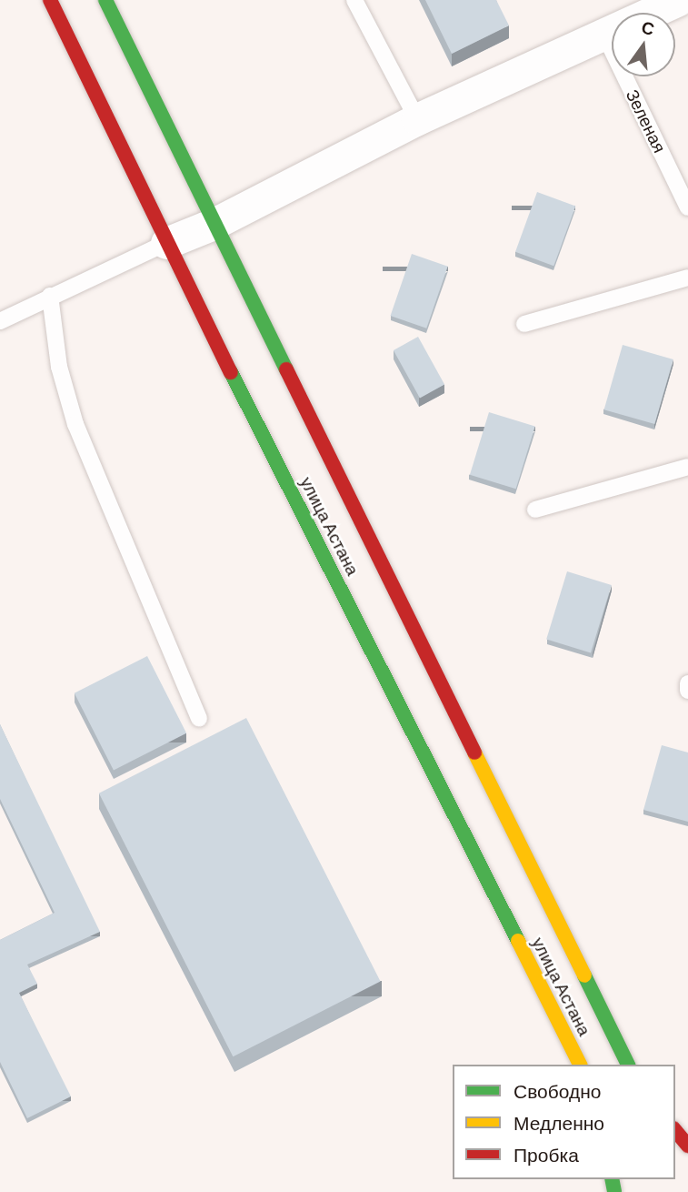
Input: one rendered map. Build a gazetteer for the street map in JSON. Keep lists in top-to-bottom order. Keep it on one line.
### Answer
{"streets":{"main road":["улица Астана"],"lane":["Зеленая"]},"legend":["Свободно","Медленно","Пробка"],"north":"top"}
